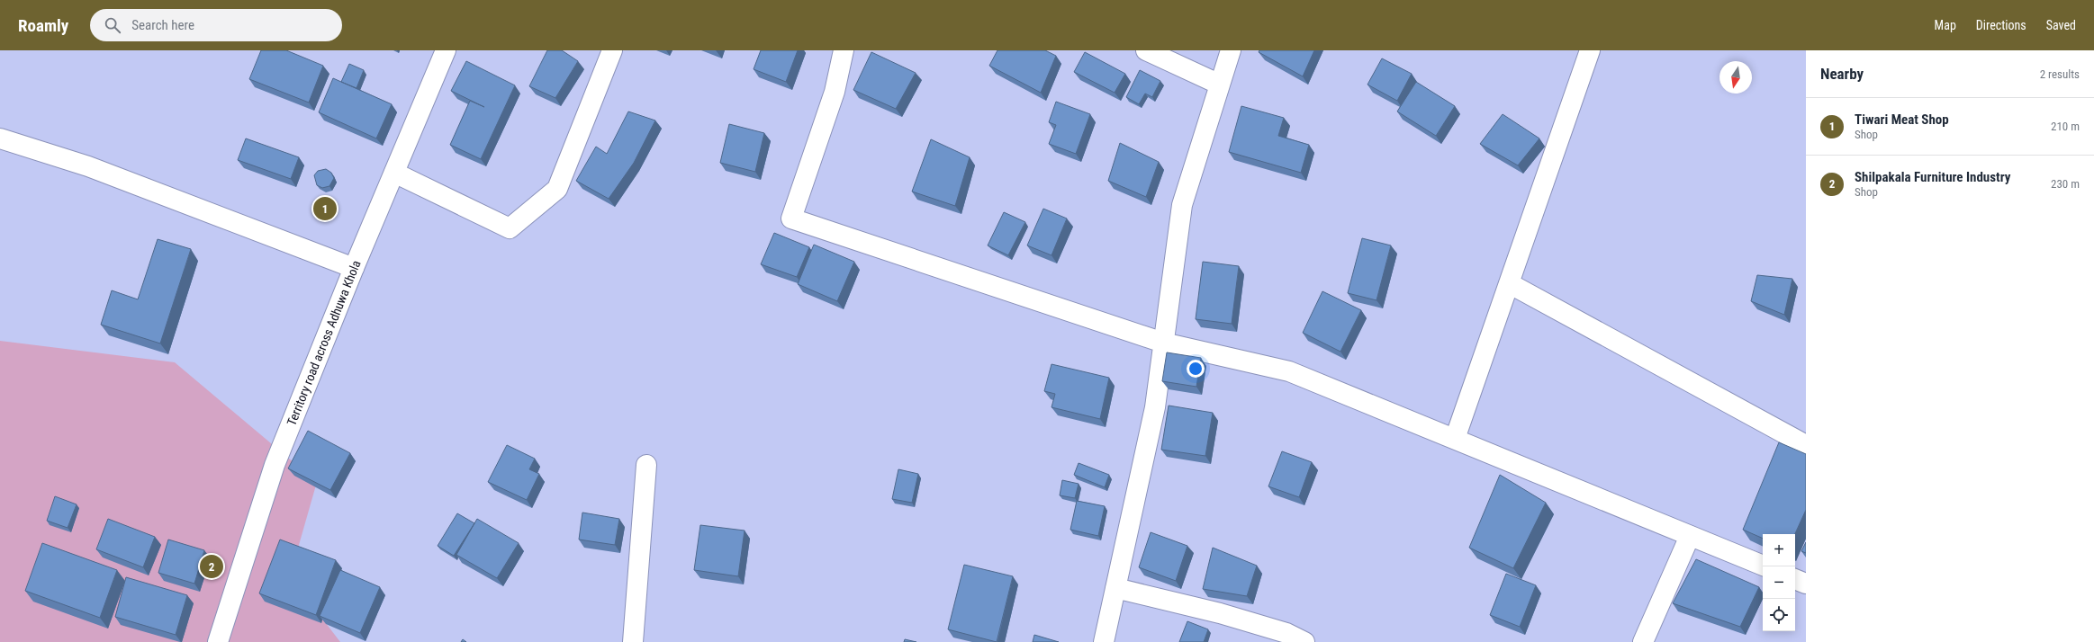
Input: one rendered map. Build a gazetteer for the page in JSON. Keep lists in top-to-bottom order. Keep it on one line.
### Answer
{"streets":{"street":["Territory road across Adhuwa Khola"]},"north":"bottom","page":{"header":"Roamly","search":"Search here","nav":["Map","Directions","Saved"],"heading":["Nearby","2 results"],"list":[{"mark":"1","name":"Tiwari Meat Shop","note":"Shop","value":"210 m"},{"mark":"2","name":"Shilpakala Furniture Industry","note":"Shop","value":"230 m"}],"pins":["1","2"],"map_buttons":["+","−"]}}
